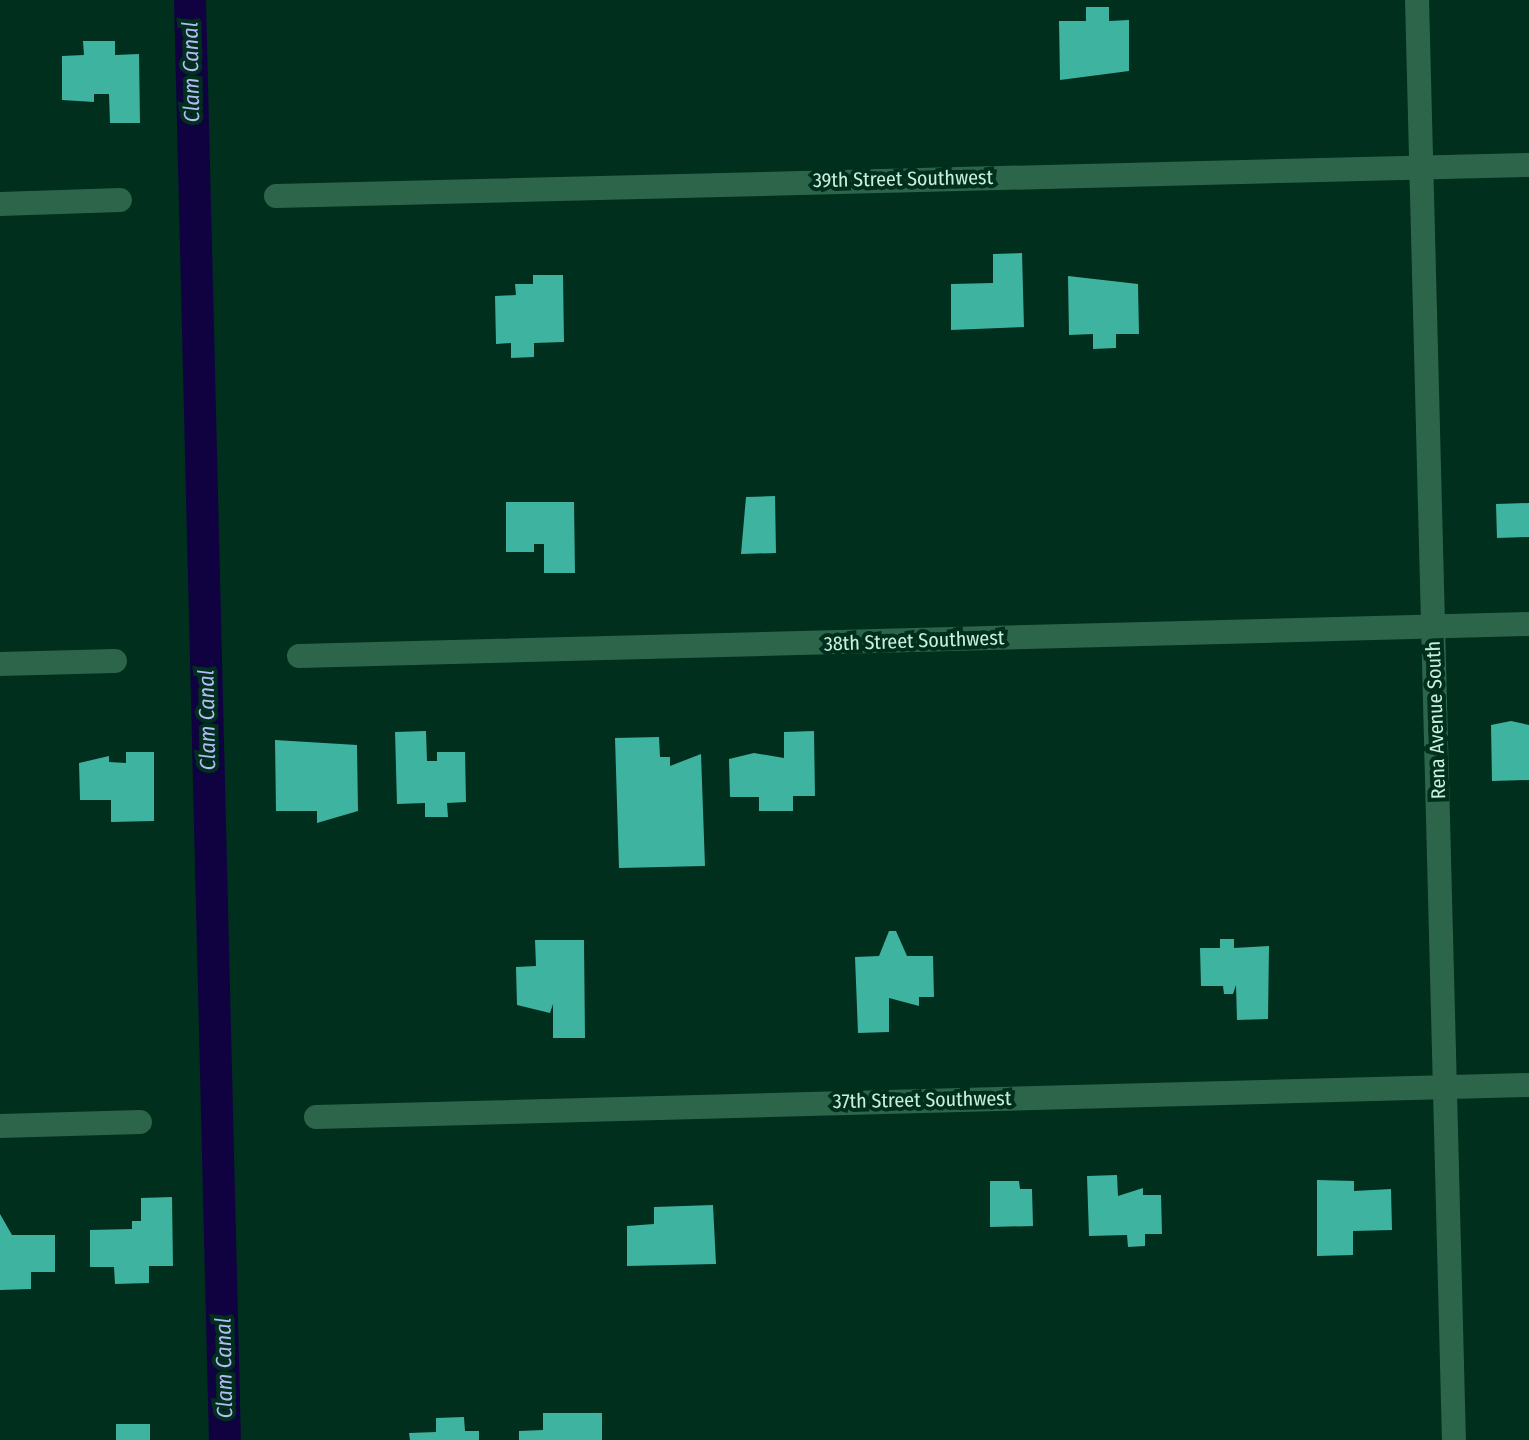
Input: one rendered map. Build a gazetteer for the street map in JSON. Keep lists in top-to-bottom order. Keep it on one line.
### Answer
{"streets":{"street":["39th Street Southwest","38th Street Southwest","Rena Avenue South","37th Street Southwest"]},"crossings":[["39th Street Southwest","Rena Avenue South"],["38th Street Southwest","Rena Avenue South"],["Rena Avenue South","37th Street Southwest"]],"water":["Clam Canal"]}
